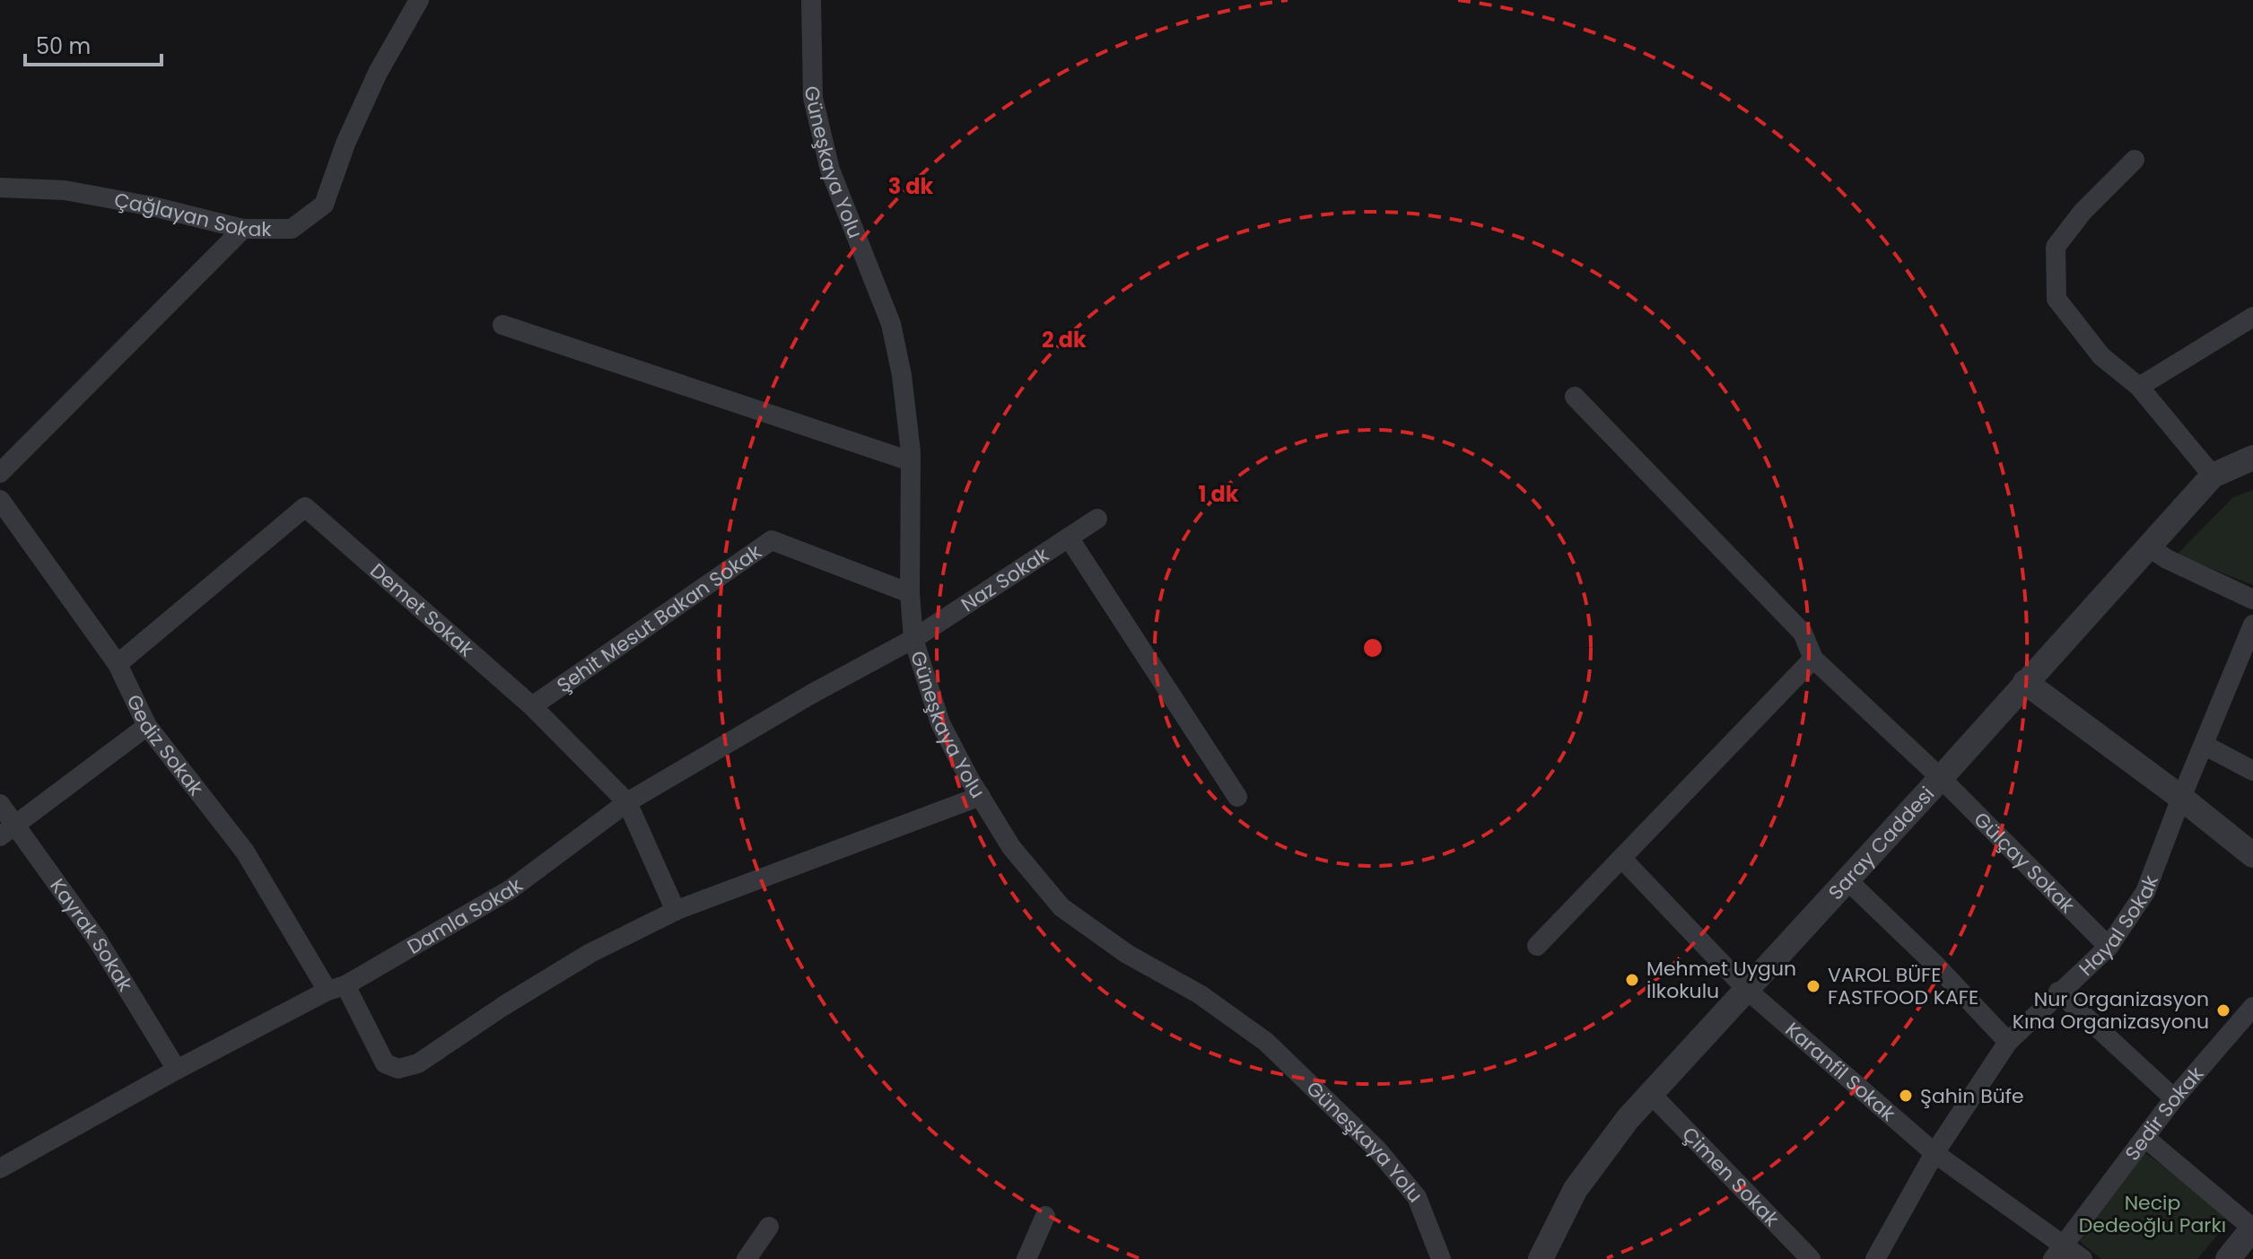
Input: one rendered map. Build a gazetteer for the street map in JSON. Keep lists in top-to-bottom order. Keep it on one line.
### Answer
{"streets":{"street":["Güneşkaya Yolu","Çağlayan Sokak","Naz Sokak","Demet Sokak","Şehit Mesut Bakan Sokak","Gediz Sokak","Saray Caddesi","Gülçay Sokak","Damla Sokak","Hayal Sokak","Kayrak Sokak","Karanfil Sokak","Sedir Sokak","Çimen Sokak"]},"crossings":[["Güneşkaya Yolu","Naz Sokak"],["Güneşkaya Yolu","Şehit Mesut Bakan Sokak"],["Güneşkaya Yolu","Gediz Sokak"],["Güneşkaya Yolu","Damla Sokak"],["Naz Sokak","Damla Sokak"],["Demet Sokak","Şehit Mesut Bakan Sokak"],["Demet Sokak","Gediz Sokak"],["Demet Sokak","Damla Sokak"],["Gediz Sokak","Damla Sokak"],["Saray Caddesi","Gülçay Sokak"],["Saray Caddesi","Karanfil Sokak"],["Saray Caddesi","Çimen Sokak"],["Gülçay Sokak","Hayal Sokak"],["Damla Sokak","Kayrak Sokak"],["Hayal Sokak","Karanfil Sokak"],["Karanfil Sokak","Sedir Sokak"]],"parks":["Necip Dedeoğlu Parkı"],"places":["Mehmet Uygun İlkokulu","VAROL BÜFE FASTFOOD KAFE","Nur Organizasyon Kına Organizasyonu","Şahin Büfe"],"scale_bar":"50 m","rings":["3 dk","2 dk","1 dk"]}
